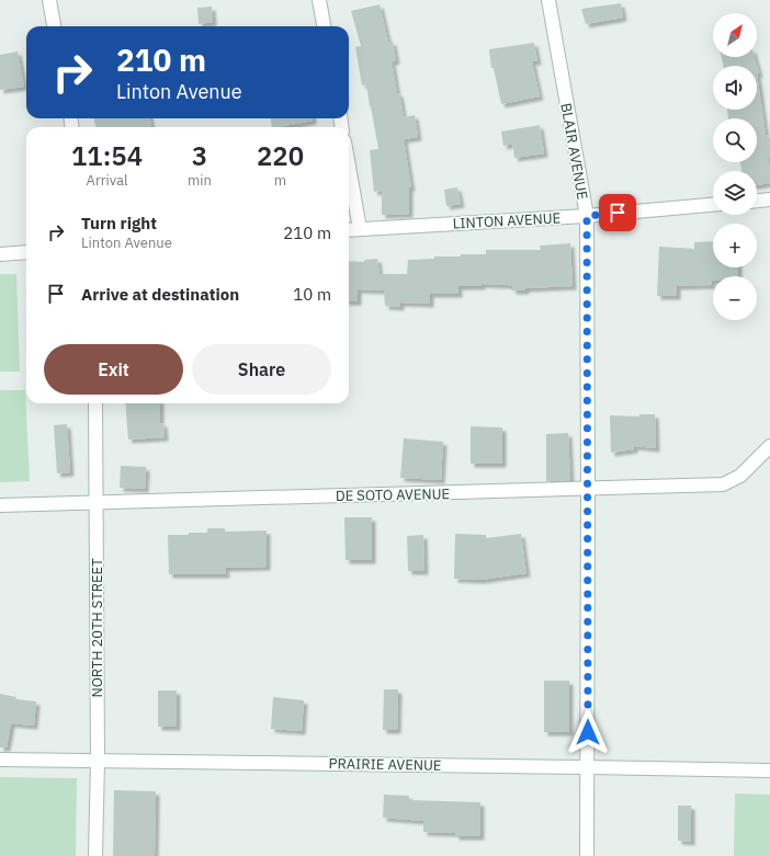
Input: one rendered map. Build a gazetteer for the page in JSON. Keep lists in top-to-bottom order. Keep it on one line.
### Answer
{"streets":{"street":["BLAIR AVENUE","LINTON AVENUE","DE SOTO AVENUE","NORTH 20TH STREET","PRAIRIE AVENUE"]},"crossings":[["BLAIR AVENUE","LINTON AVENUE"],["BLAIR AVENUE","DE SOTO AVENUE"],["BLAIR AVENUE","PRAIRIE AVENUE"],["DE SOTO AVENUE","NORTH 20TH STREET"],["NORTH 20TH STREET","PRAIRIE AVENUE"]],"north":"top right","page":{"map_buttons":["+","−"],"turn":["210 m","Linton Avenue"],"eta":["11:54","Arrival","3","min","220","m"],"list":[{"name":"Turn right","note":"Linton Avenue","value":"210 m"},{"name":"Arrive at destination","value":"10 m"}],"buttons":["Exit","Share"]}}
